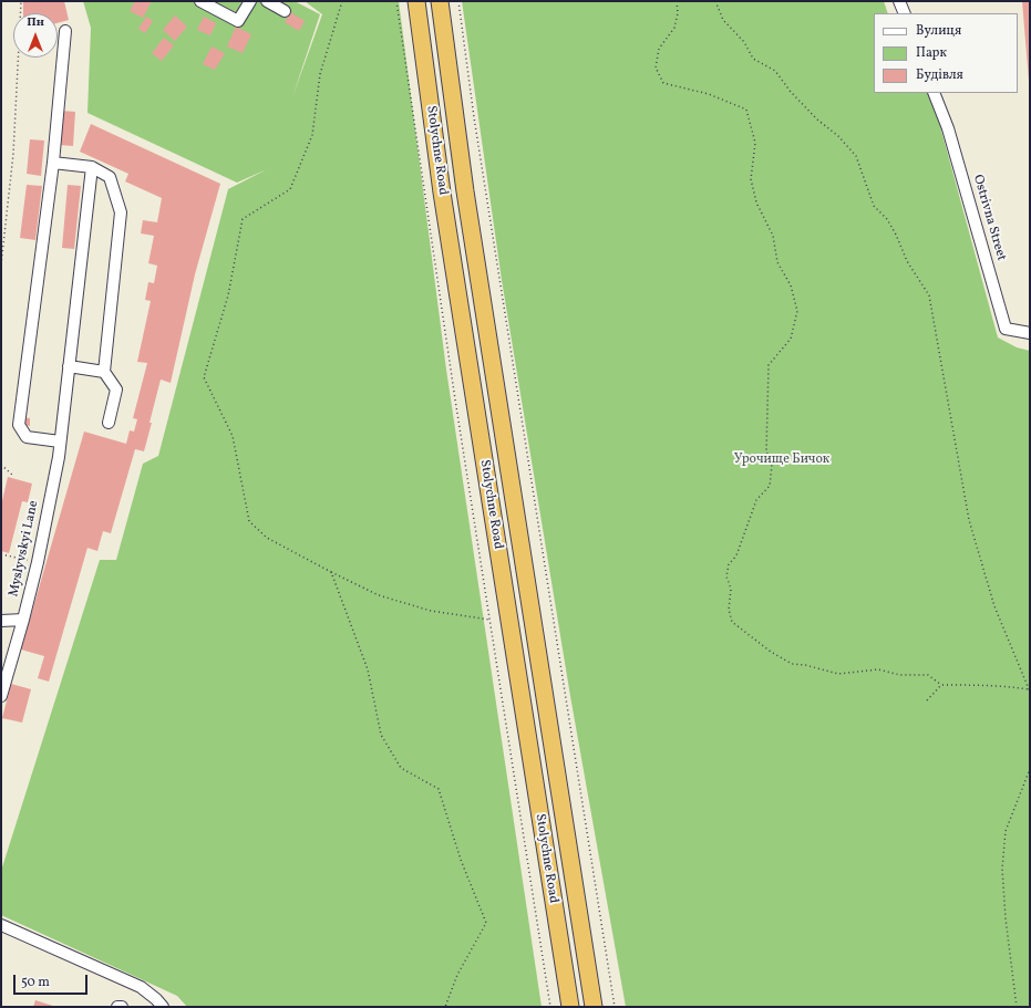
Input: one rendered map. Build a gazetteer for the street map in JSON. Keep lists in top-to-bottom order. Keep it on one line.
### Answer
{"streets":{"highway":["Stolychne Road"],"street":["Ostrivna Street","Myslyvskyi Lane"]},"parks":["Урочище Бичок"],"legend":["Вулиця","Парк","Будівля"],"scale_bar":"50 m","north":"top"}
